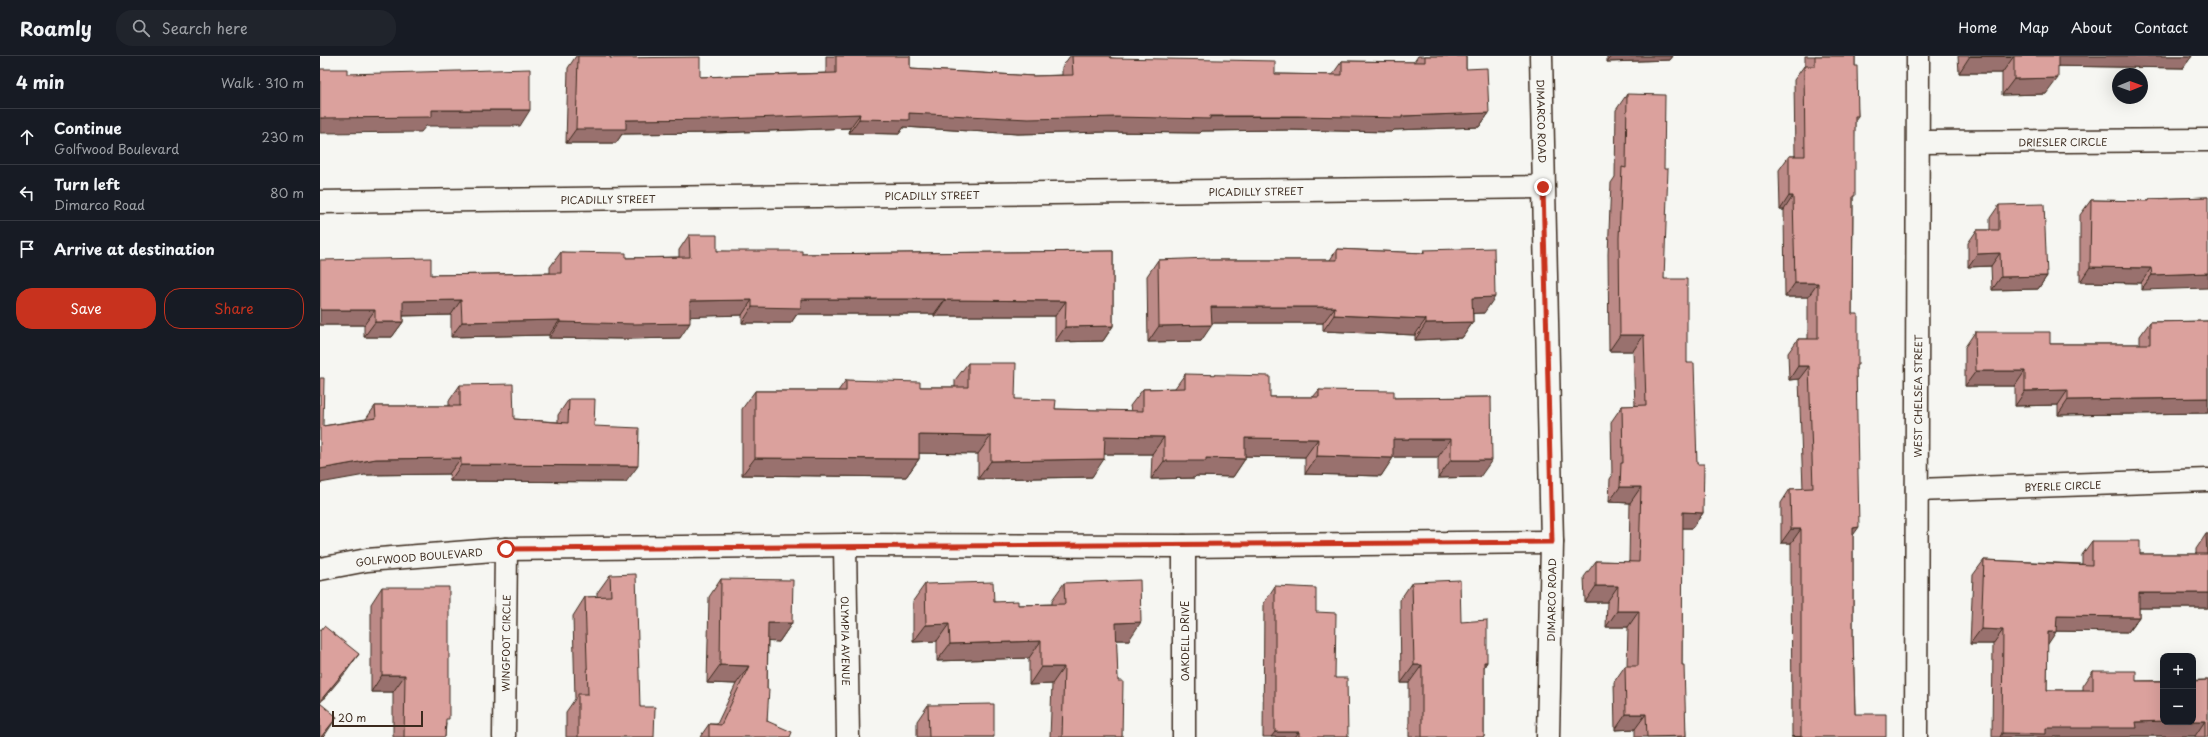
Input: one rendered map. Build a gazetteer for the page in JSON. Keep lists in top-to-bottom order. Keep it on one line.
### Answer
{"streets":{"street":["DIMARCO ROAD","DRIESLER CIRCLE","PICADILLY STREET","WEST CHELSEA STREET","BYERLE CIRCLE","GOLFWOOD BOULEVARD","OLYMPIA AVENUE","OAKDELL DRIVE","WINGFOOT CIRCLE"]},"crossings":[["DIMARCO ROAD","PICADILLY STREET"],["DIMARCO ROAD","GOLFWOOD BOULEVARD"],["DRIESLER CIRCLE","WEST CHELSEA STREET"],["WEST CHELSEA STREET","BYERLE CIRCLE"],["GOLFWOOD BOULEVARD","OLYMPIA AVENUE"],["GOLFWOOD BOULEVARD","OAKDELL DRIVE"],["GOLFWOOD BOULEVARD","WINGFOOT CIRCLE"]],"scale_bar":"20 m","north":"right","page":{"header":"Roamly","search":"Search here","nav":["Home","Map","About","Contact"],"heading":["4 min","Walk · 310 m"],"list":[["Continue","Golfwood Boulevard","230 m"],["Turn left","Dimarco Road","80 m"],"Arrive at destination"],"buttons":["Save","Share"],"map_buttons":["+","−"],"scale":"20 m"}}
